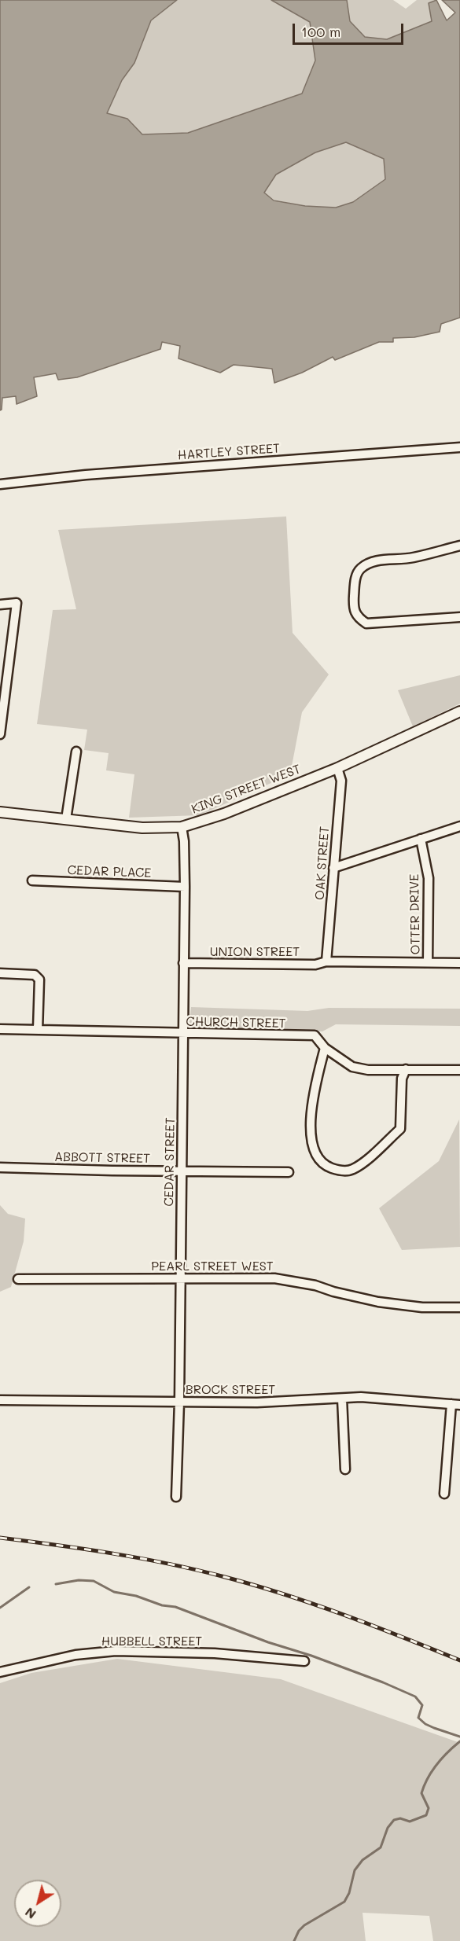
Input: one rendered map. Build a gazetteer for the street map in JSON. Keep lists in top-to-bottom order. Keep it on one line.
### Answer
{"streets":{"main road":["KING STREET WEST"],"street":["HARTLEY STREET","OAK STREET","CEDAR PLACE","OTTER DRIVE","UNION STREET","CHURCH STREET","ABBOTT STREET","CEDAR STREET","PEARL STREET WEST","BROCK STREET","HUBBELL STREET"]},"crossings":[["KING STREET WEST","OAK STREET"],["KING STREET WEST","CEDAR STREET"],["OAK STREET","UNION STREET"],["CEDAR PLACE","CEDAR STREET"],["OTTER DRIVE","UNION STREET"],["UNION STREET","CEDAR STREET"],["CHURCH STREET","CEDAR STREET"],["ABBOTT STREET","CEDAR STREET"],["CEDAR STREET","PEARL STREET WEST"],["CEDAR STREET","BROCK STREET"]],"scale_bar":"100 m","north":"bottom left"}
